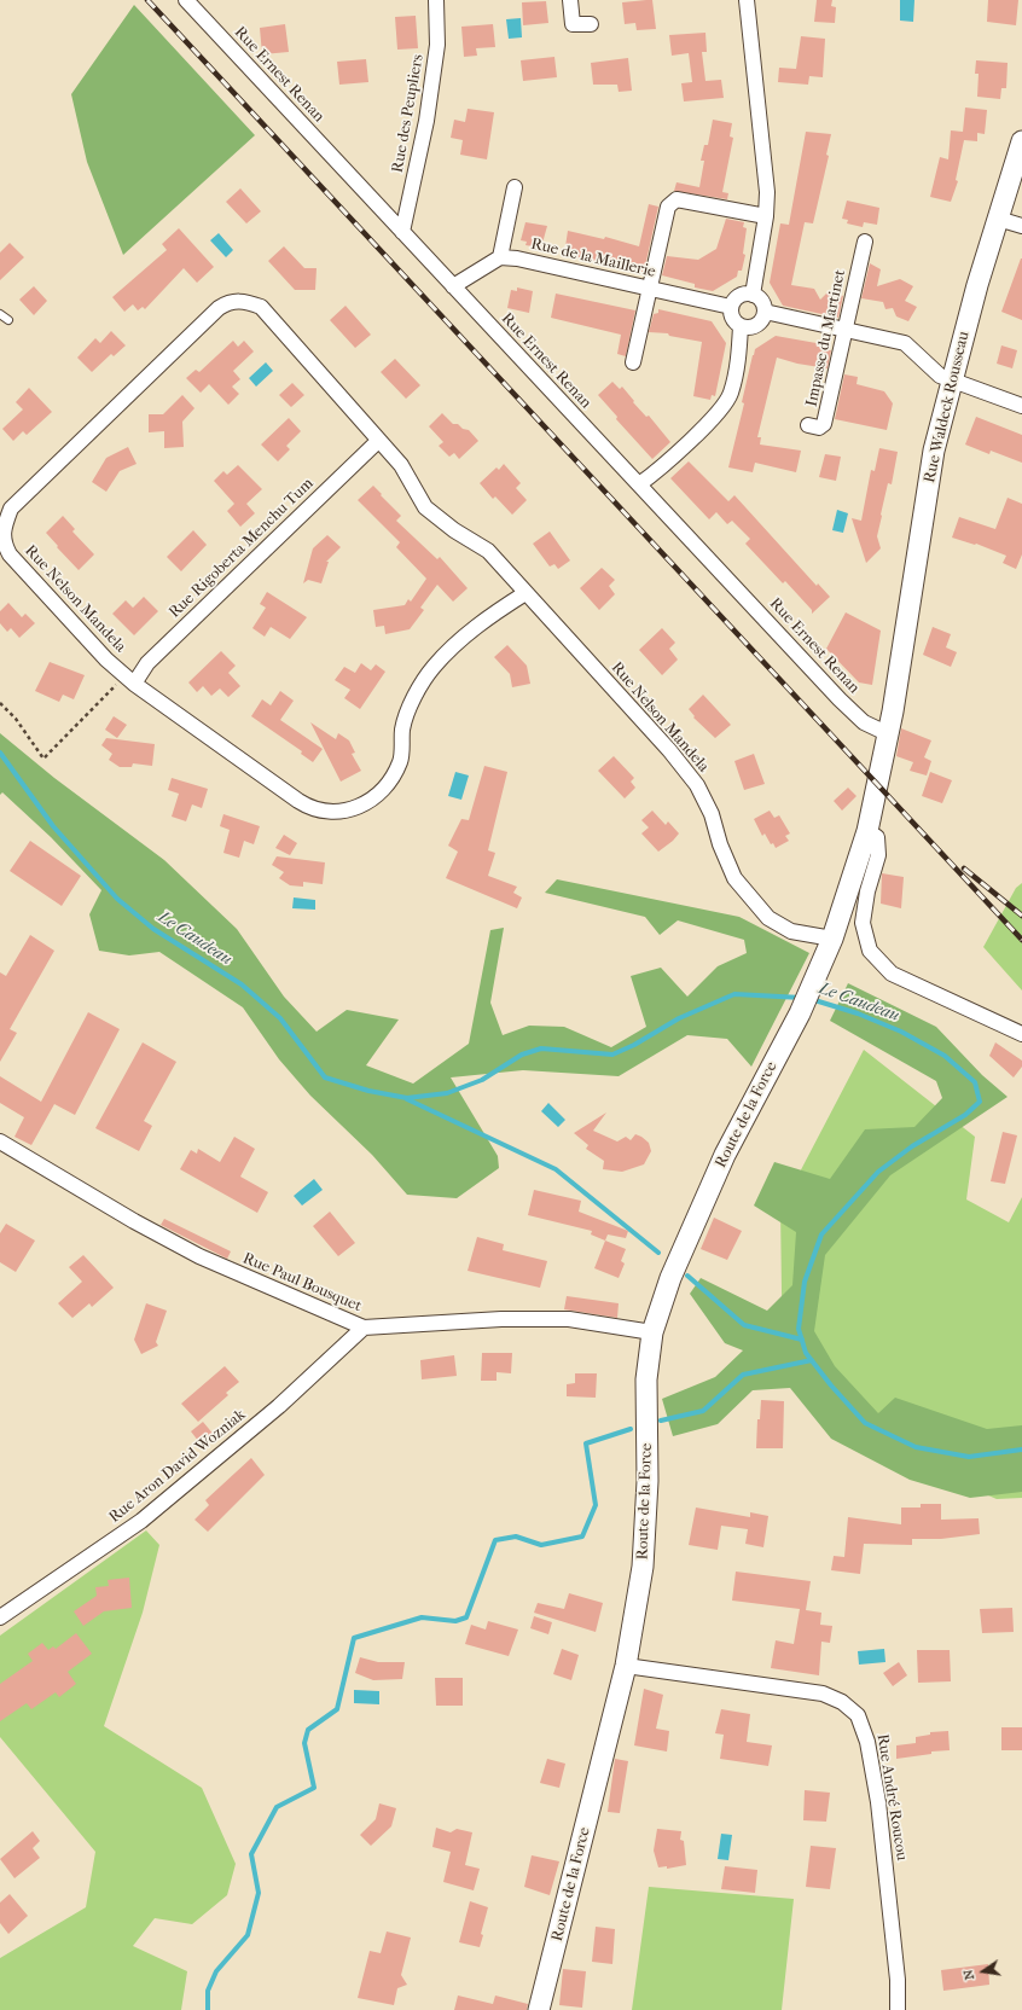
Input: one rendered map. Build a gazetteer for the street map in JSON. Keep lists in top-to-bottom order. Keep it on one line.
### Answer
{"streets":{"street":["Rue Ernest Renan","Rue des Peupliers","Rue de la Maillerie","Impasse du Martinet","Rue Waldeck Rousseau","Rue Rigoberta Menchu Tum","Rue Nelson Mandela","Route de la Force","Rue Paul Bousquet","Rue Aron David Wozniak","Rue André Roucou"]},"crossings":[["Rue Ernest Renan","Rue des Peupliers"],["Rue Ernest Renan","Rue Waldeck Rousseau"],["Rue Waldeck Rousseau","Route de la Force"],["Rue Rigoberta Menchu Tum","Rue Nelson Mandela"],["Rue Nelson Mandela","Route de la Force"],["Route de la Force","Rue Paul Bousquet"],["Route de la Force","Rue André Roucou"],["Rue Paul Bousquet","Rue Aron David Wozniak"]],"water":["Le Caudeau"],"north":"left"}
